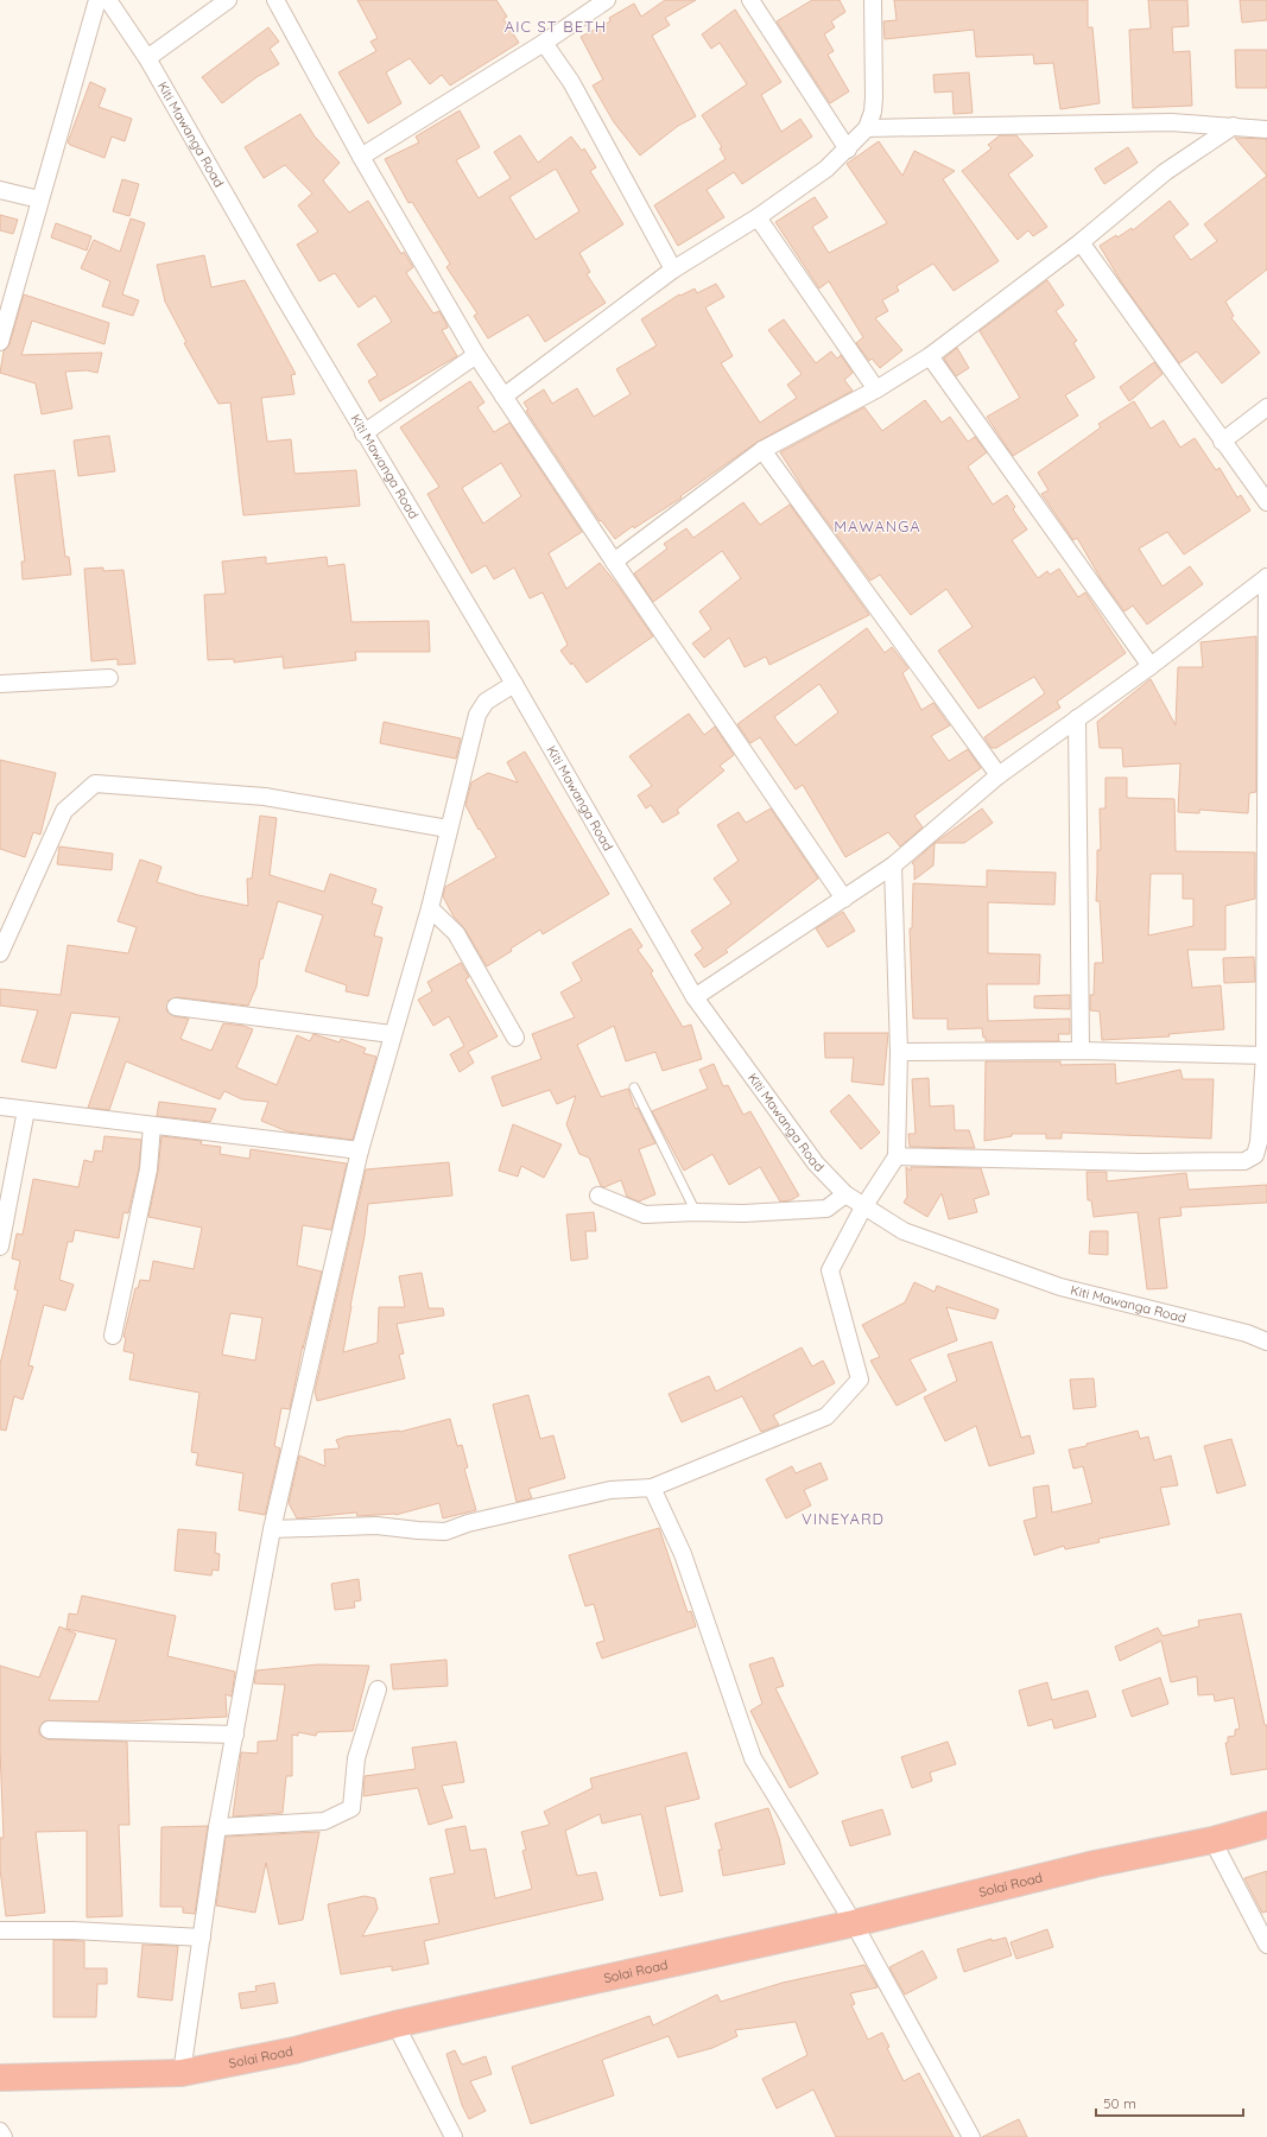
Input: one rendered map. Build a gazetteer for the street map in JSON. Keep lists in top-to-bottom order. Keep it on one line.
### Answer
{"streets":{"highway":["Solai Road"],"street":["Kiti Mawanga Road"]},"districts":["AIC ST BETH","MAWANGA","VINEYARD"],"scale_bar":"50 m"}
